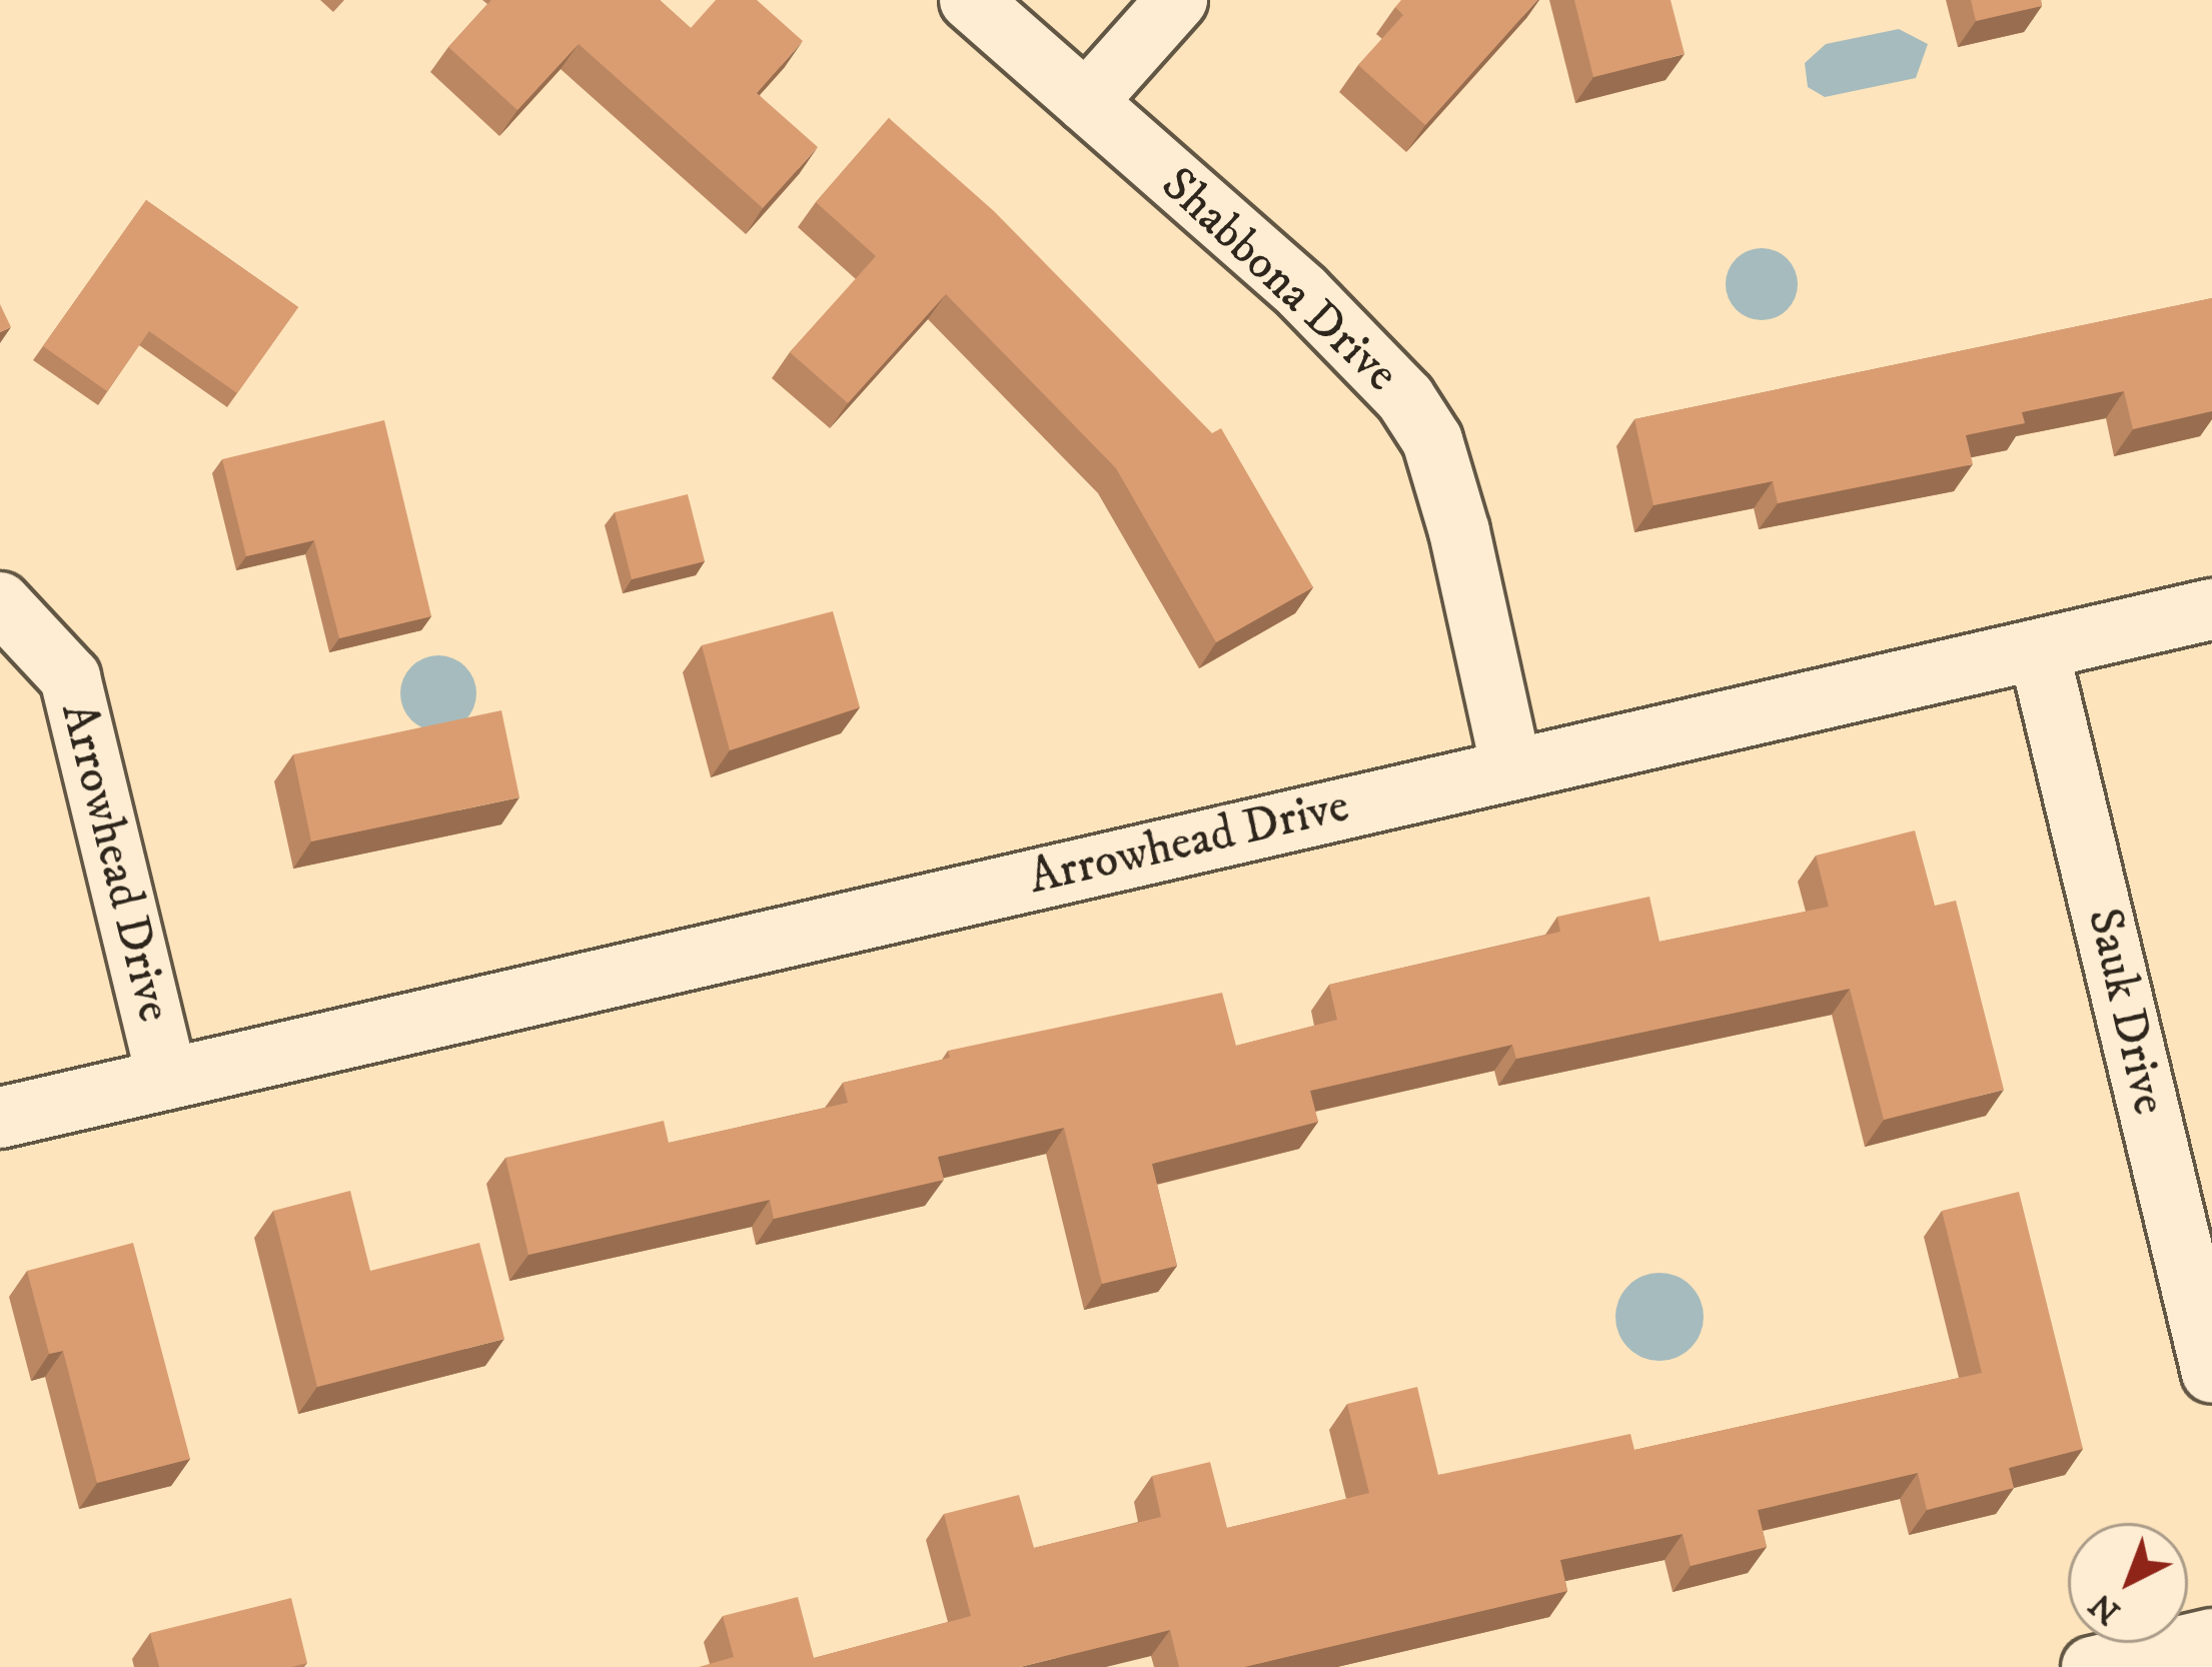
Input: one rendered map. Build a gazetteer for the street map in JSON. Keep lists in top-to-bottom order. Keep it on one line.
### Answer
{"streets":{"street":["Shabbona Drive","Arrowhead Drive","Sauk Drive"]},"crossings":[["Shabbona Drive","Arrowhead Drive"],["Arrowhead Drive","Sauk Drive"]],"north":"bottom left"}
